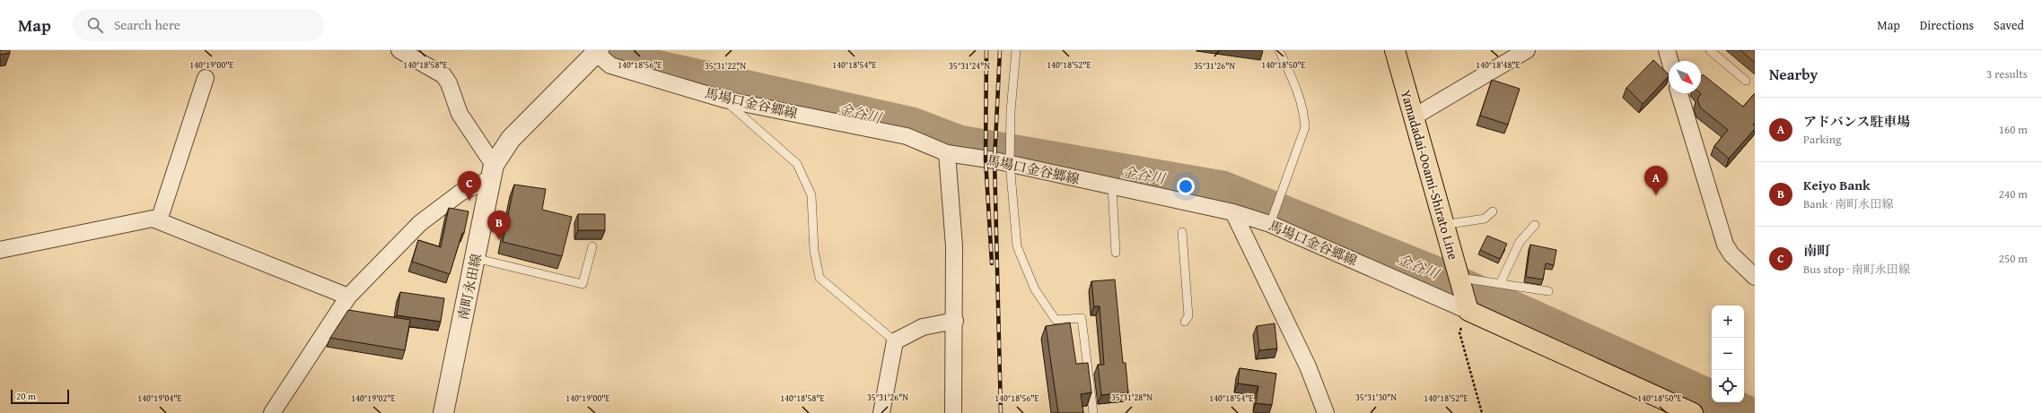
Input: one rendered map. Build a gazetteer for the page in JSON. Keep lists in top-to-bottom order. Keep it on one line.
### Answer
{"streets":{"main road":["Yamadadai-Ooami-Shirato Line"],"street":["馬場口金谷郷線","南町永田線"]},"crossings":[["馬場口金谷郷線","Yamadadai-Ooami-Shirato Line"],["馬場口金谷郷線","南町永田線"]],"water":["金谷川"],"scale_bar":"20 m","north":"bottom right","page":{"header":"Map","search":"Search here","nav":["Map","Directions","Saved"],"heading":["Nearby","3 results"],"list":[{"mark":"A","name":"アドバンス駐車場","note":"Parking","value":"160 m"},{"mark":"B","name":"Keiyo Bank","note":"Bank · 南町永田線","value":"240 m"},{"mark":"C","name":"南町","note":"Bus stop · 南町永田線","value":"250 m"}],"pins":["A","C","B"],"map_buttons":["+","−"],"scale":"20 m"},"coordinates":["140°19'00\"E","140°18'58\"E","140°18'54\"E","140°18'52\"E","140°18'50\"E","140°18'48\"E","140°18'56\"E","35°31'22\"N","35°31'24\"N","35°31'26\"N","35°31'28\"N","35°31'30\"N","140°19'04\"E","140°19'02\"E"]}
